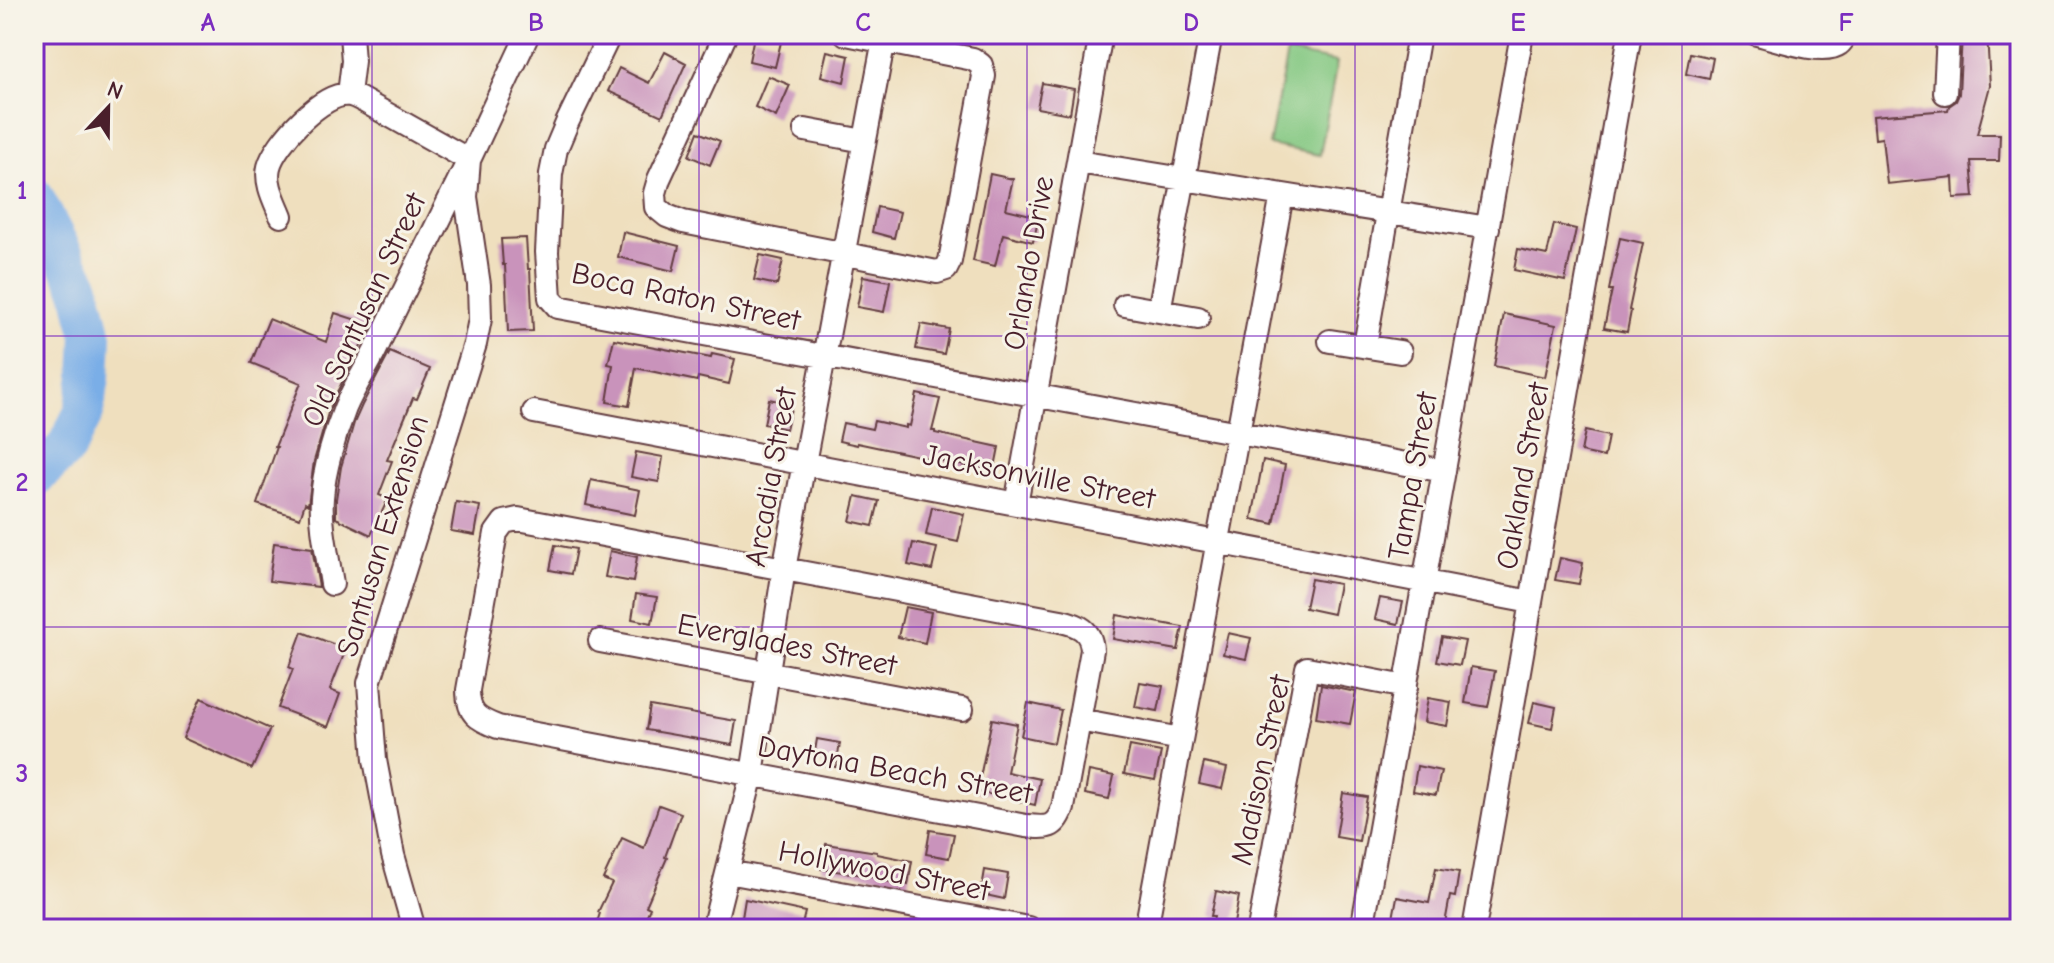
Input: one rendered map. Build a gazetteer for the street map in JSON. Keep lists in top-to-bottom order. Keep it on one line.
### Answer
{"streets":{"street":["Orlando Drive","Boca Raton Street","Old Santusan Street","Tampa Street","Oakland Street","Arcadia Street","Jacksonville Street","Santusan Extension","Everglades Street","Daytona Beach Street","Madison Street","Hollywood Street"]},"crossings":[["Orlando Drive","Boca Raton Street"],["Orlando Drive","Jacksonville Street"],["Boca Raton Street","Tampa Street"],["Boca Raton Street","Arcadia Street"],["Old Santusan Street","Santusan Extension"],["Tampa Street","Jacksonville Street"],["Tampa Street","Madison Street"],["Oakland Street","Jacksonville Street"],["Arcadia Street","Jacksonville Street"],["Arcadia Street","Everglades Street"],["Arcadia Street","Daytona Beach Street"],["Arcadia Street","Hollywood Street"]],"north":"top","grid":{"columns":["A","B","C","D","E","F"],"rows":["1","2","3"]}}
